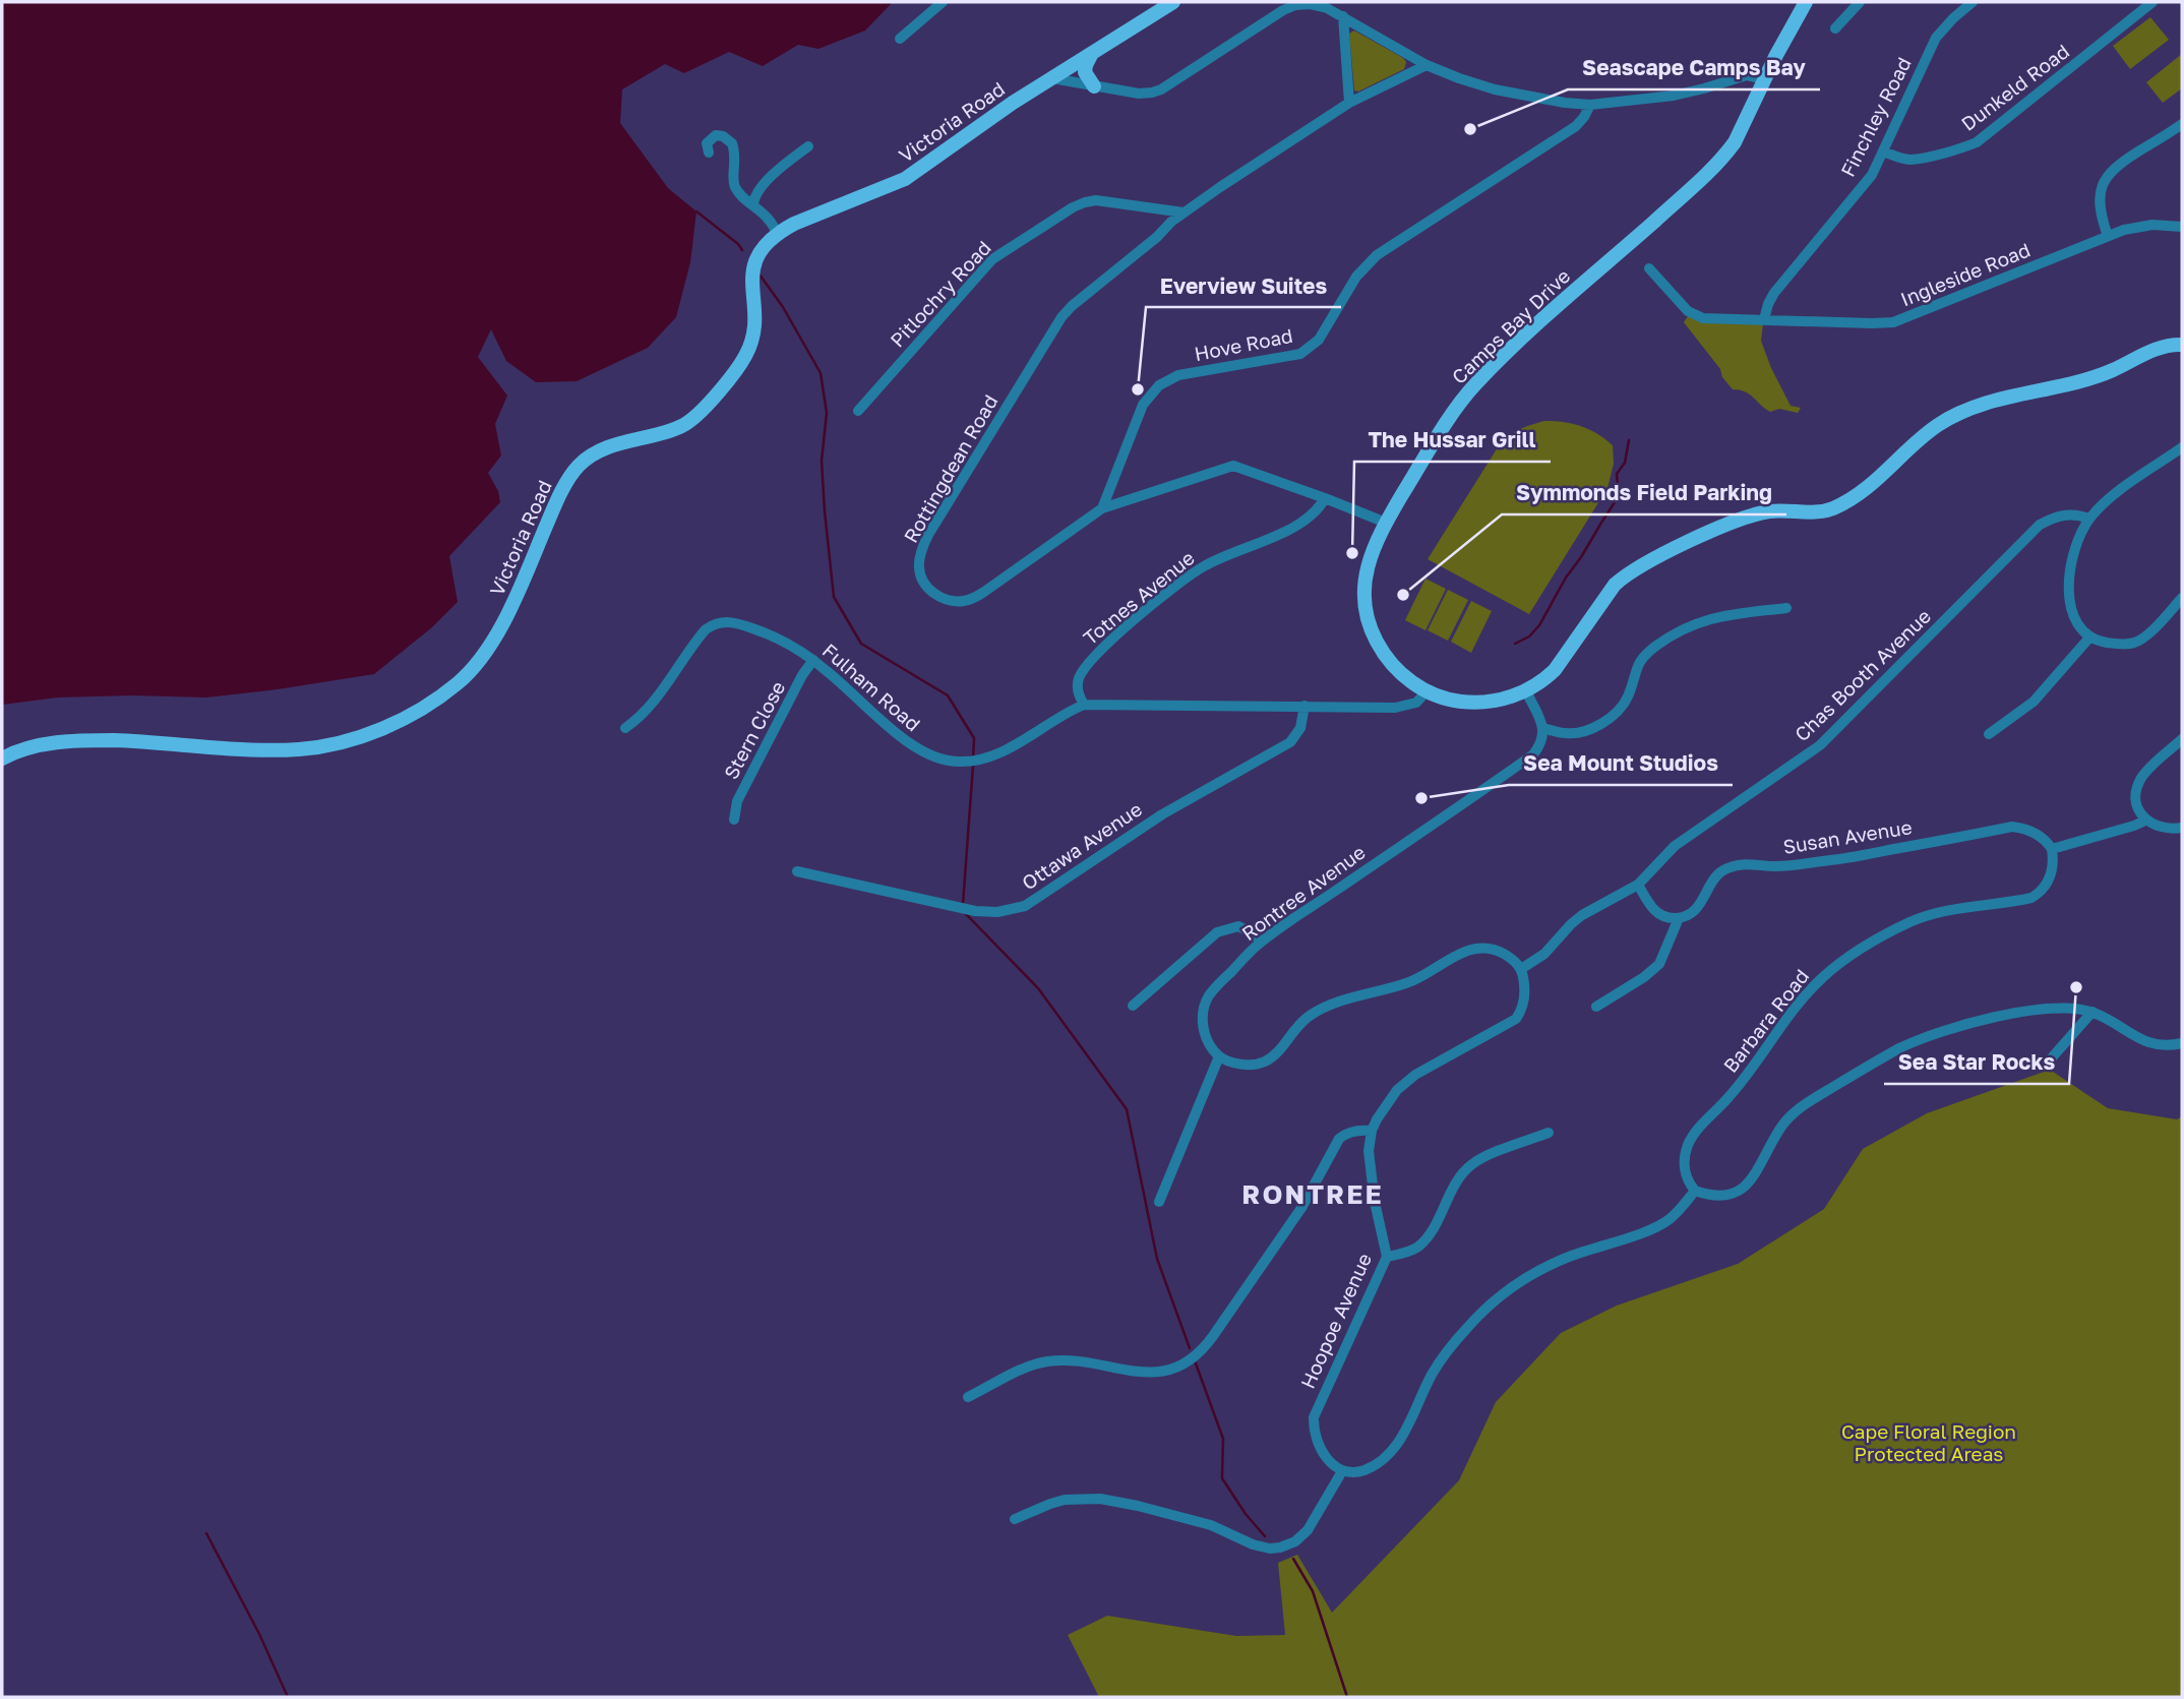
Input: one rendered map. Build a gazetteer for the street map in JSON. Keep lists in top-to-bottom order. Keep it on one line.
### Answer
{"streets":{"main road":["Victoria Road","Camps Bay Drive"],"street":["Dunkeld Road","Finchley Road","Ingleside Road","Pitlochry Road","Hove Road","Rottingdean Road","Totnes Avenue","Chas Booth Avenue","Fulham Road","Stern Close","Susan Avenue","Ottawa Avenue","Rontree Avenue","Barbara Road","Hoopoe Avenue"]},"crossings":[["Dunkeld Road","Finchley Road"],["Finchley Road","Ingleside Road"],["Pitlochry Road","Rottingdean Road"],["Camps Bay Drive","Rottingdean Road"],["Camps Bay Drive","Fulham Road"],["Hove Road","Rottingdean Road"],["Rottingdean Road","Totnes Avenue"],["Totnes Avenue","Fulham Road"],["Fulham Road","Stern Close"],["Fulham Road","Ottawa Avenue"],["Susan Avenue","Barbara Road"]],"districts":["RONTREE"],"parks":["Cape Floral Region Protected Areas"],"places":["Seascape Camps Bay","Everview Suites","The Hussar Grill","Symmonds Field Parking","Sea Mount Studios","Sea Star Rocks"]}
